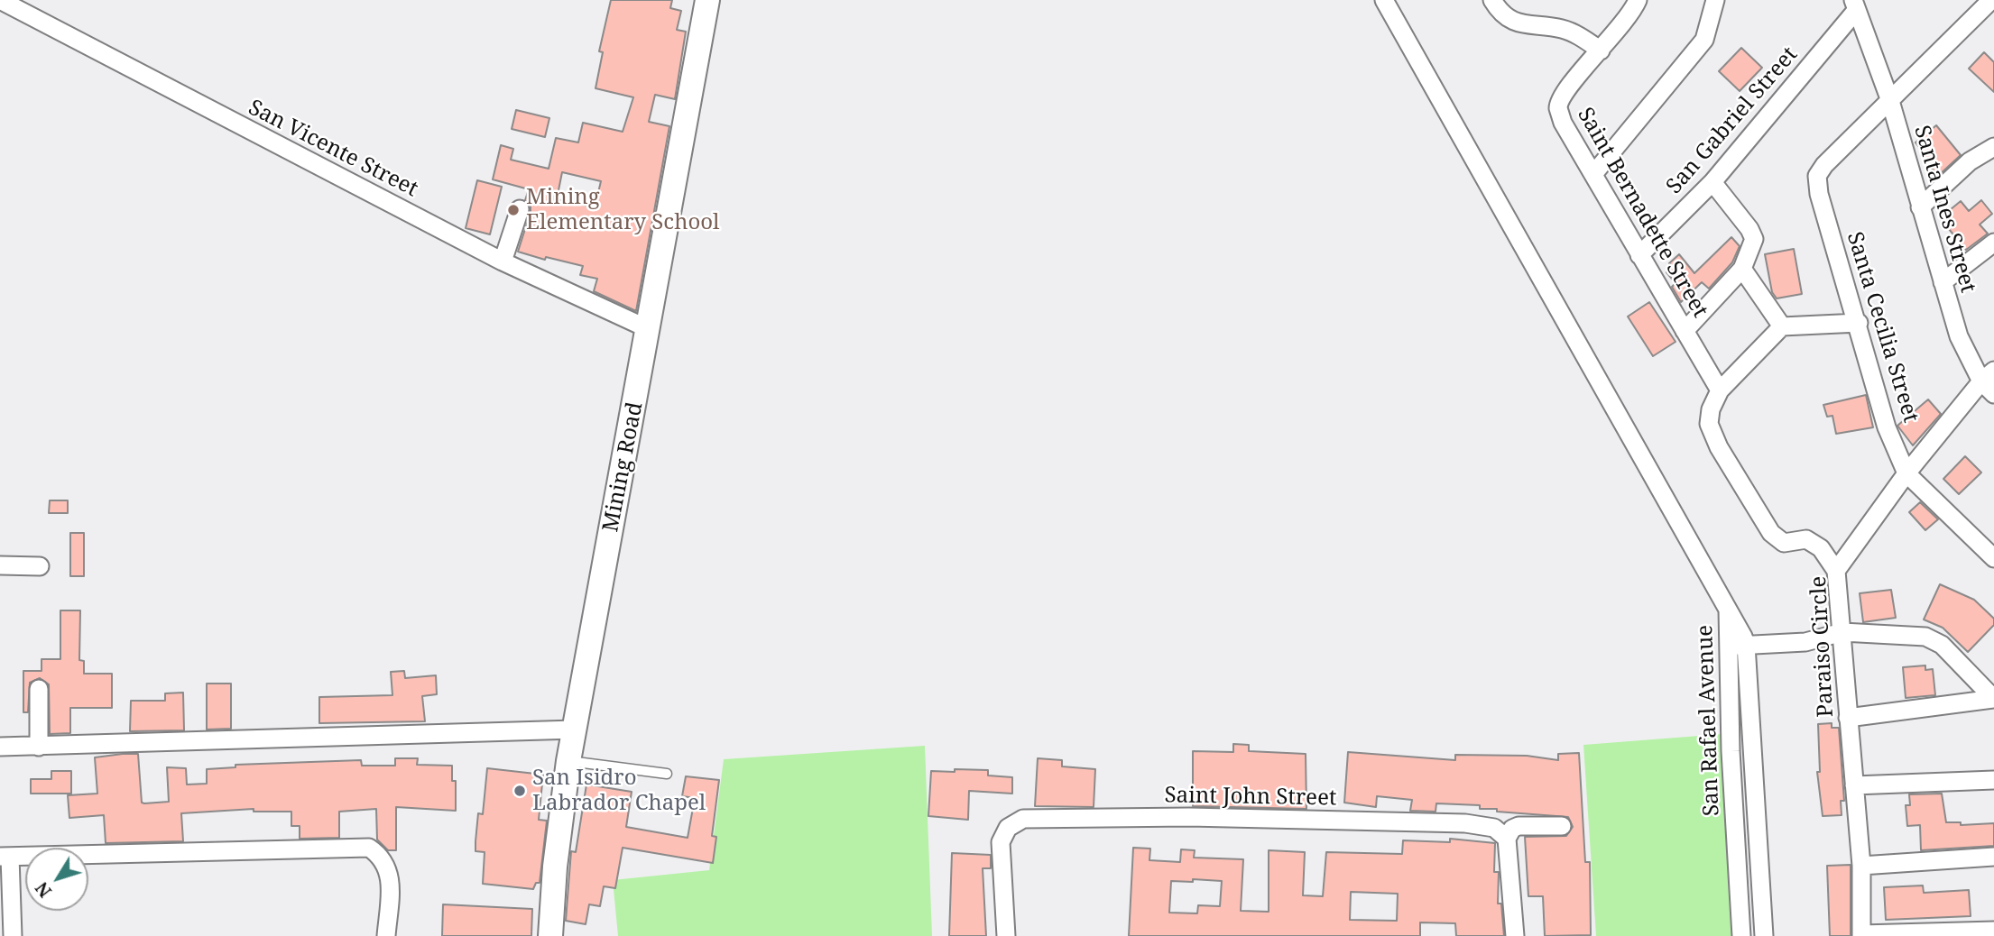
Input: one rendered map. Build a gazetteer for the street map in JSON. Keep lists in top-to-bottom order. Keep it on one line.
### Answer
{"streets":{"street":["San Gabriel Street","San Vicente Street","Santa Ines Street","Saint Bernadette Street","Santa Cecilia Street","Mining Road","Paraiso Circle","San Rafael Avenue","Saint John Street"]},"crossings":[["San Gabriel Street","Santa Ines Street"],["San Gabriel Street","Saint Bernadette Street"],["San Vicente Street","Mining Road"],["Santa Ines Street","Santa Cecilia Street"],["Santa Ines Street","Paraiso Circle"],["Santa Cecilia Street","Paraiso Circle"]],"places":["Mining Elementary School","San Isidro Labrador Chapel"],"north":"bottom left"}
